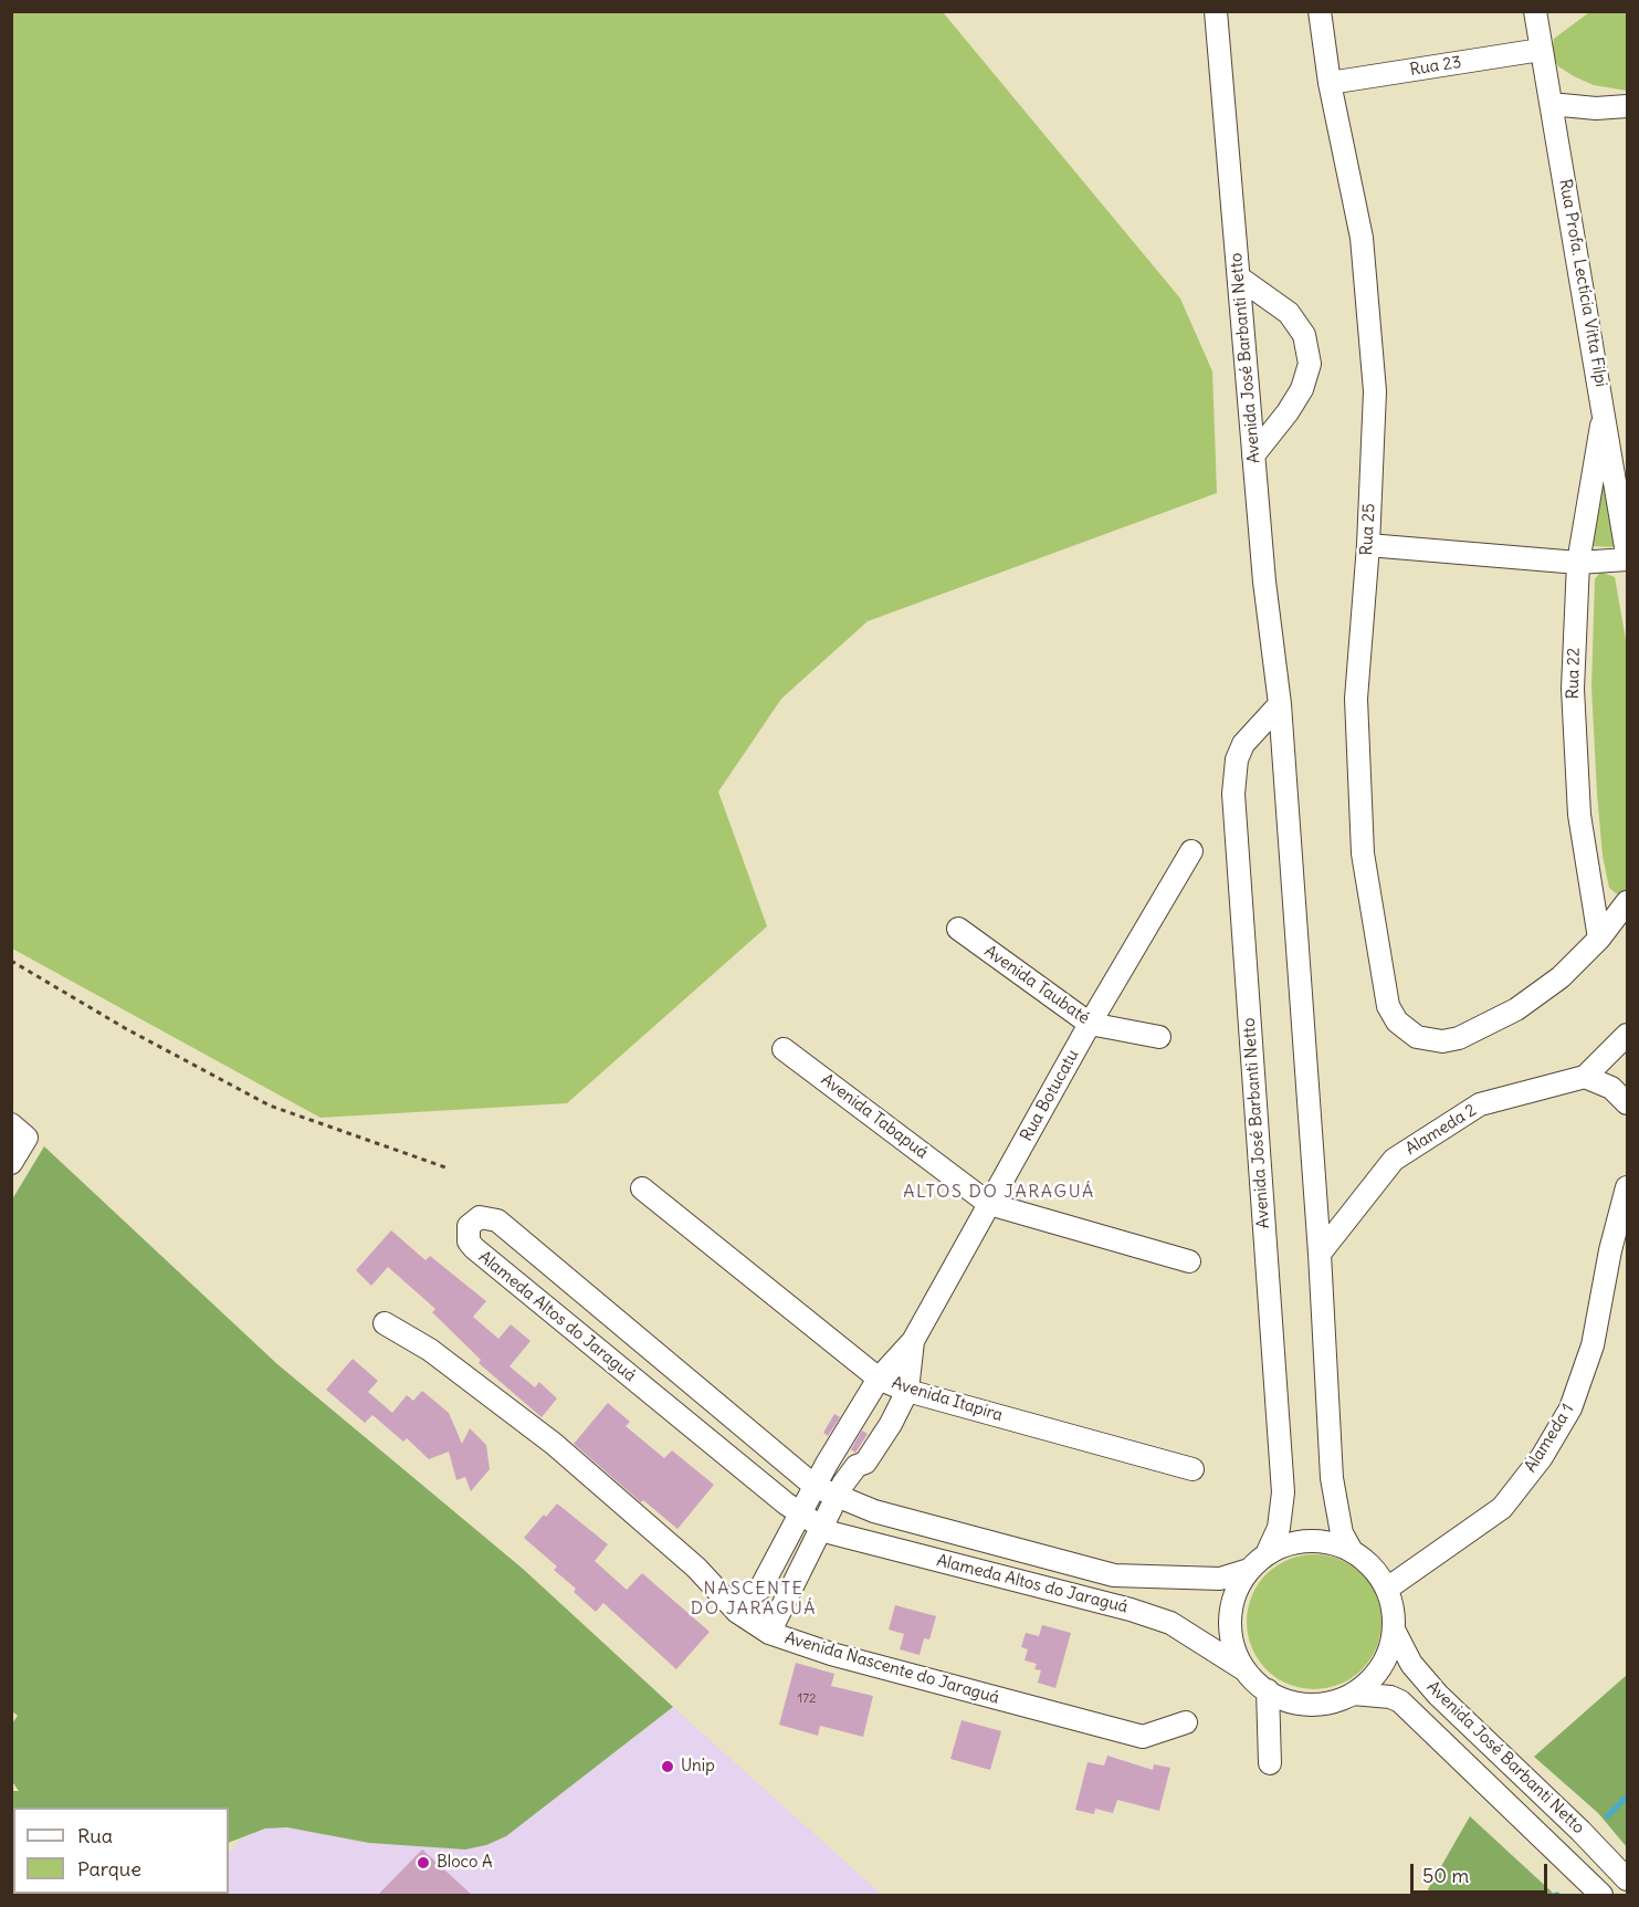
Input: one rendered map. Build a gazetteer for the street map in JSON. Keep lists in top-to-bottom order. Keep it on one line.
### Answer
{"streets":{"street":["Rua 23","Rua Profa. Lectícia Vitta Filpi","Avenida José Barbanti Netto","Rua 25","Rua 22","Avenida Taubaté","Rua Botucatu","Avenida Tabapuá","Alameda 2","Alameda Altos do Jaraguá","Avenida Itapira","Alameda 1","Avenida Nascente do Jaraguá"]},"crossings":[["Rua 23","Rua Profa. Lectícia Vitta Filpi"],["Rua 23","Rua 25"],["Rua Profa. Lectícia Vitta Filpi","Rua 22"],["Avenida José Barbanti Netto","Alameda 2"],["Avenida José Barbanti Netto","Alameda Altos do Jaraguá"],["Avenida José Barbanti Netto","Alameda 1"],["Rua 25","Rua 22"],["Avenida Taubaté","Rua Botucatu"],["Rua Botucatu","Avenida Tabapuá"],["Rua Botucatu","Alameda Altos do Jaraguá"],["Rua Botucatu","Avenida Itapira"],["Rua Botucatu","Avenida Nascente do Jaraguá"],["Alameda Altos do Jaraguá","Alameda 1"]],"districts":["ALTOS DO JARAGUÁ","NASCENTE DO JARAGUÁ"],"places":["Unip","Bloco A"],"house_numbers":["172"],"legend":["Rua","Parque"],"scale_bar":"50 m"}
